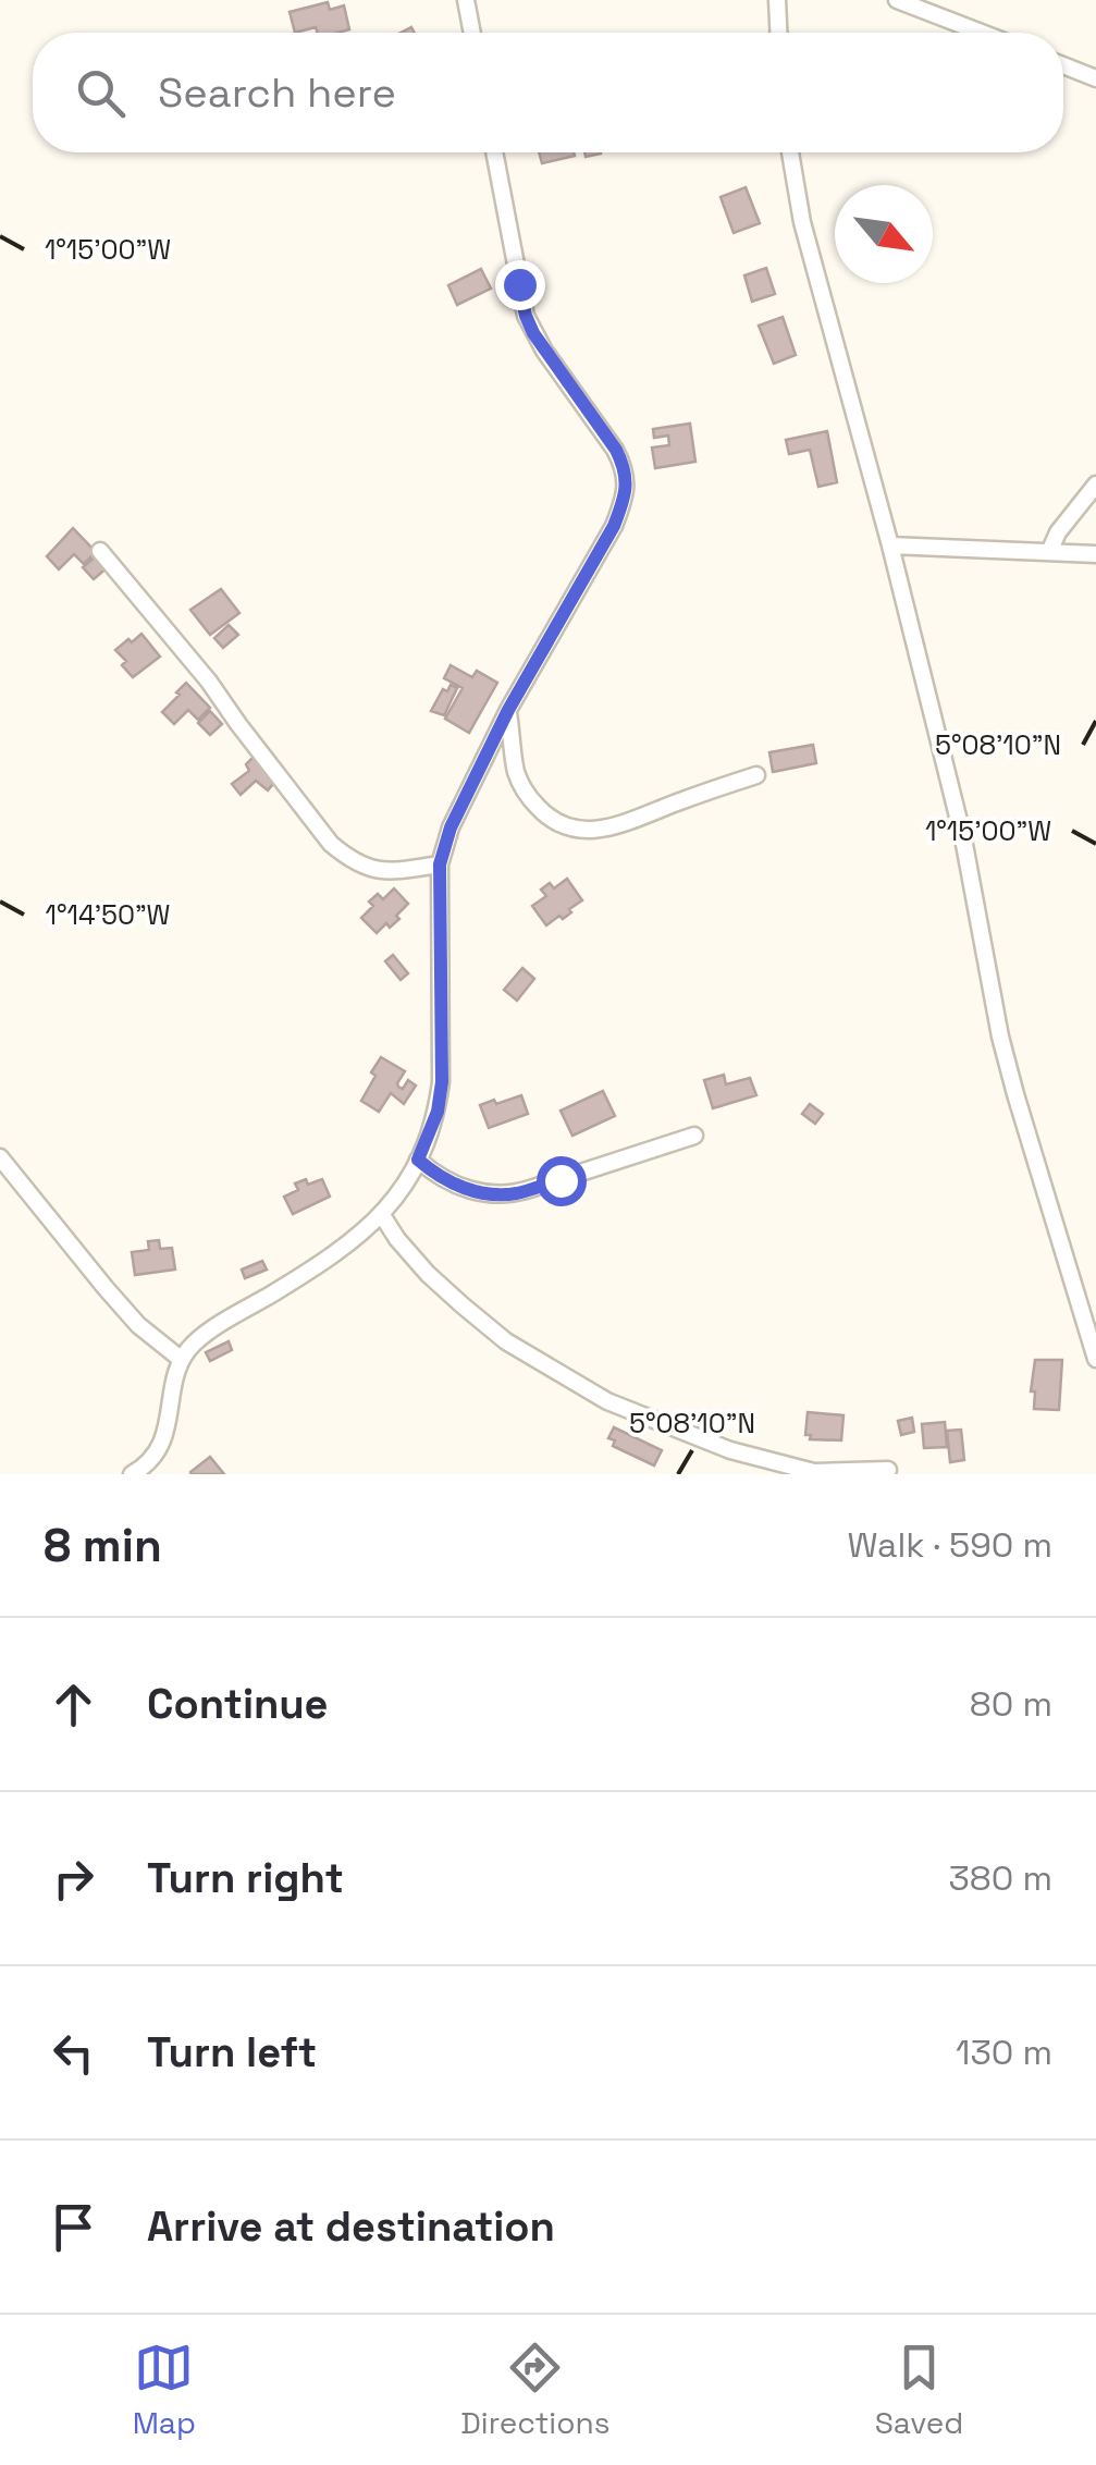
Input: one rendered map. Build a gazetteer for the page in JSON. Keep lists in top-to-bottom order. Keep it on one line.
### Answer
{"north":"bottom right","page":{"search":"Search here","heading":["8 min","Walk · 590 m"],"list":[["Continue","80 m"],["Turn right","380 m"],["Turn left","130 m"],"Arrive at destination"],"nav":["Map","Directions","Saved"]},"coordinates":["1°15'00\"W","5°08'10\"N","1°14'50\"W"]}
